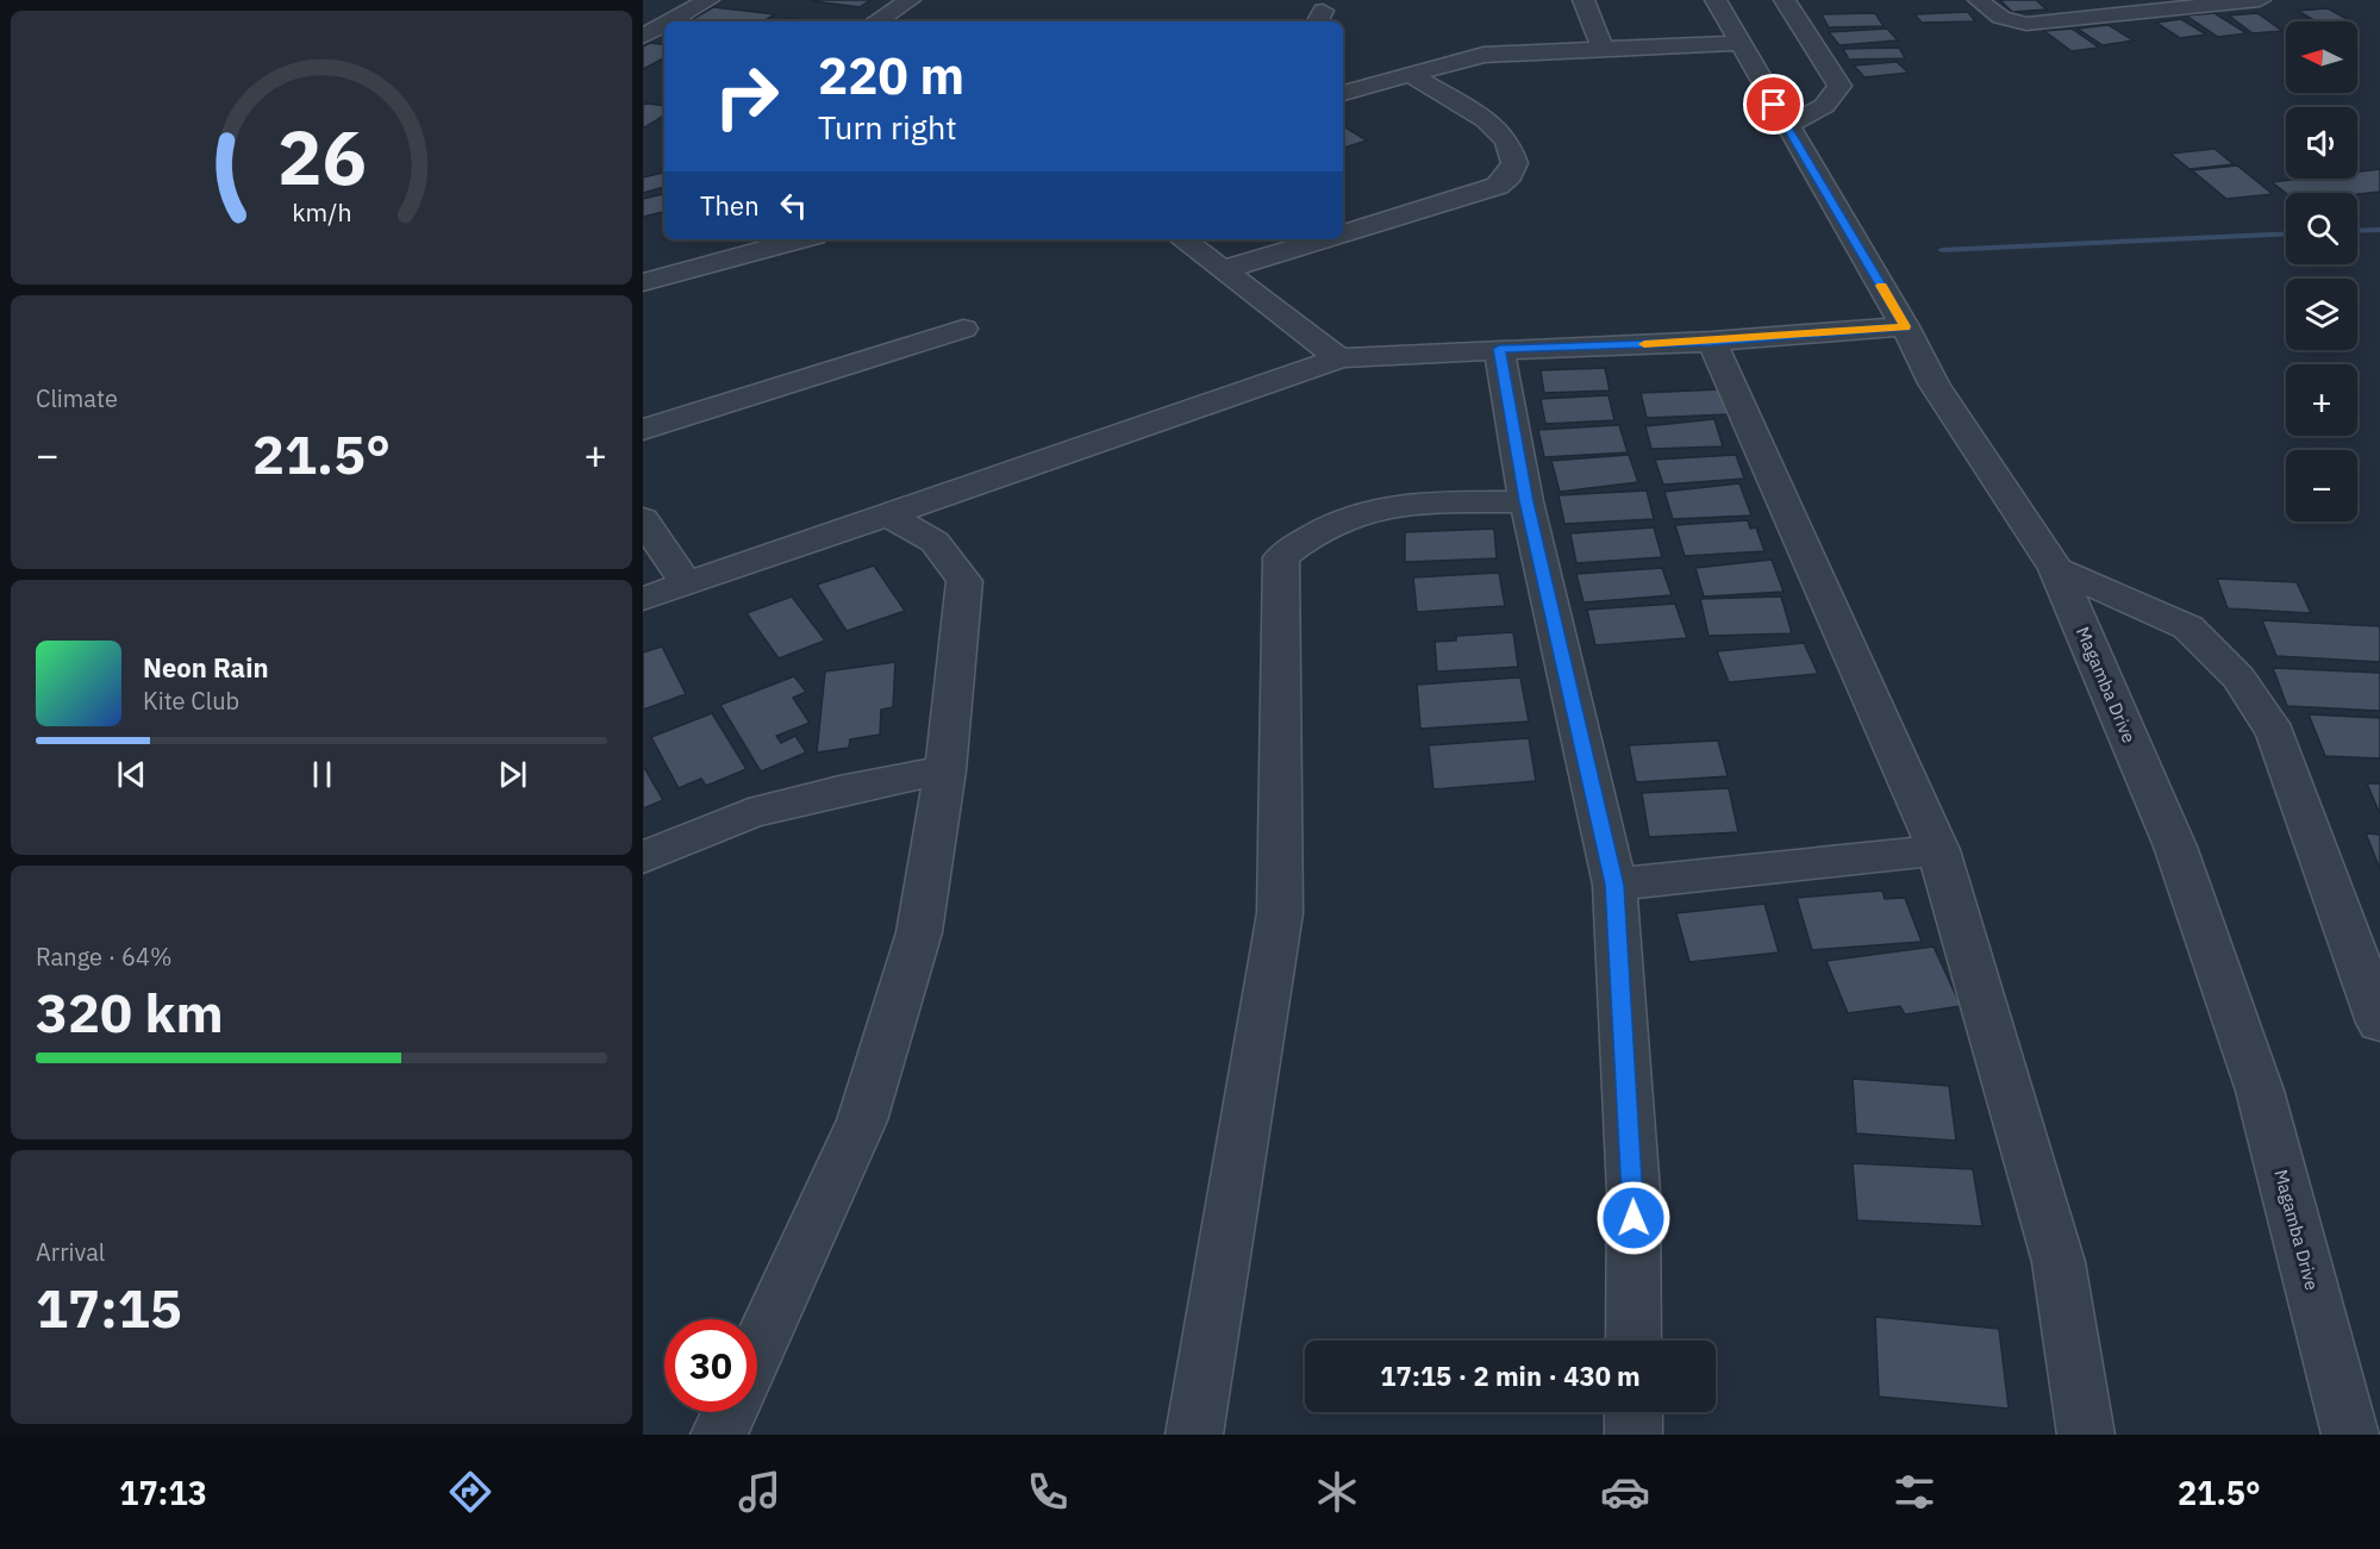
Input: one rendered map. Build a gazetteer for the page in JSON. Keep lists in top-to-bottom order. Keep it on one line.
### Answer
{"streets":{"street":["Magamba Drive"]},"north":"left","page":{"map_buttons":["+","−"],"turn":["220 m","Turn right"],"then":"Then","tile":["Climate",["Range · 64%","320 km"],["Arrival","17:15"]],"heat":["−","21.5°","+"],"song":["Neon Rain","Kite Club"],"limit":"30","trip":"17:15 · 2 min · 430 m","tabs":["17:13","21.5°"],"gauge":["26","km/h"]}}
